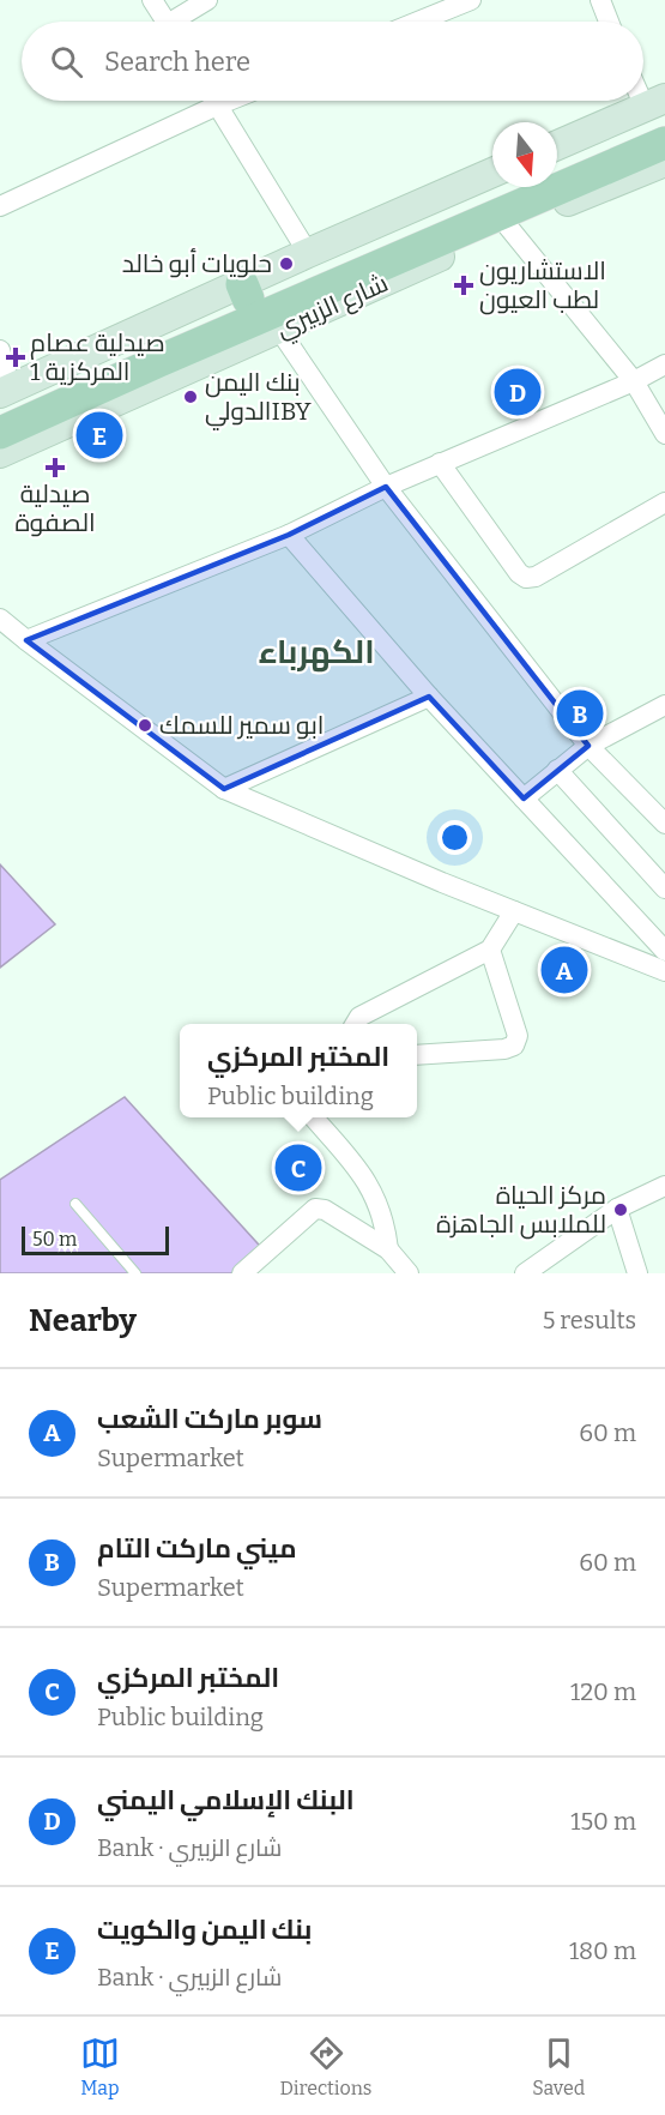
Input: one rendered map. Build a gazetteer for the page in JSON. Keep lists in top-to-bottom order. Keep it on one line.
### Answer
{"streets":{"main road":["شارع الزبيري"]},"districts":["الكهرباء"],"places":{"other":["حلويات أبو خالد","بنك اليمن الدوليIBY","ابو سمير للسمك","مركز الحياة للملابس الجاهزة"],"health":["الاستشاريون لطب العيون","صيدلية عصام المركزية 1","صيدلية الصفوة"]},"scale_bar":"50 m","north":"bottom","page":{"search":"Search here","pins":["D","E","B","A","C"],"popup":["المختبر المركزي","Public building"],"scale":"50 m","heading":["Nearby","5 results"],"list":[{"mark":"A","name":"سوبر ماركت الشعب","note":"Supermarket","value":"60 m"},{"mark":"B","name":"ميني ماركت التام","note":"Supermarket","value":"60 m"},{"mark":"C","name":"المختبر المركزي","note":"Public building","value":"120 m"},{"mark":"D","name":"البنك الإسلامي اليمني","note":"Bank · شارع الزبيري","value":"150 m"},{"mark":"E","name":"بنك اليمن والكويت","note":"Bank · شارع الزبيري","value":"180 m"}],"nav":["Map","Directions","Saved"]}}
